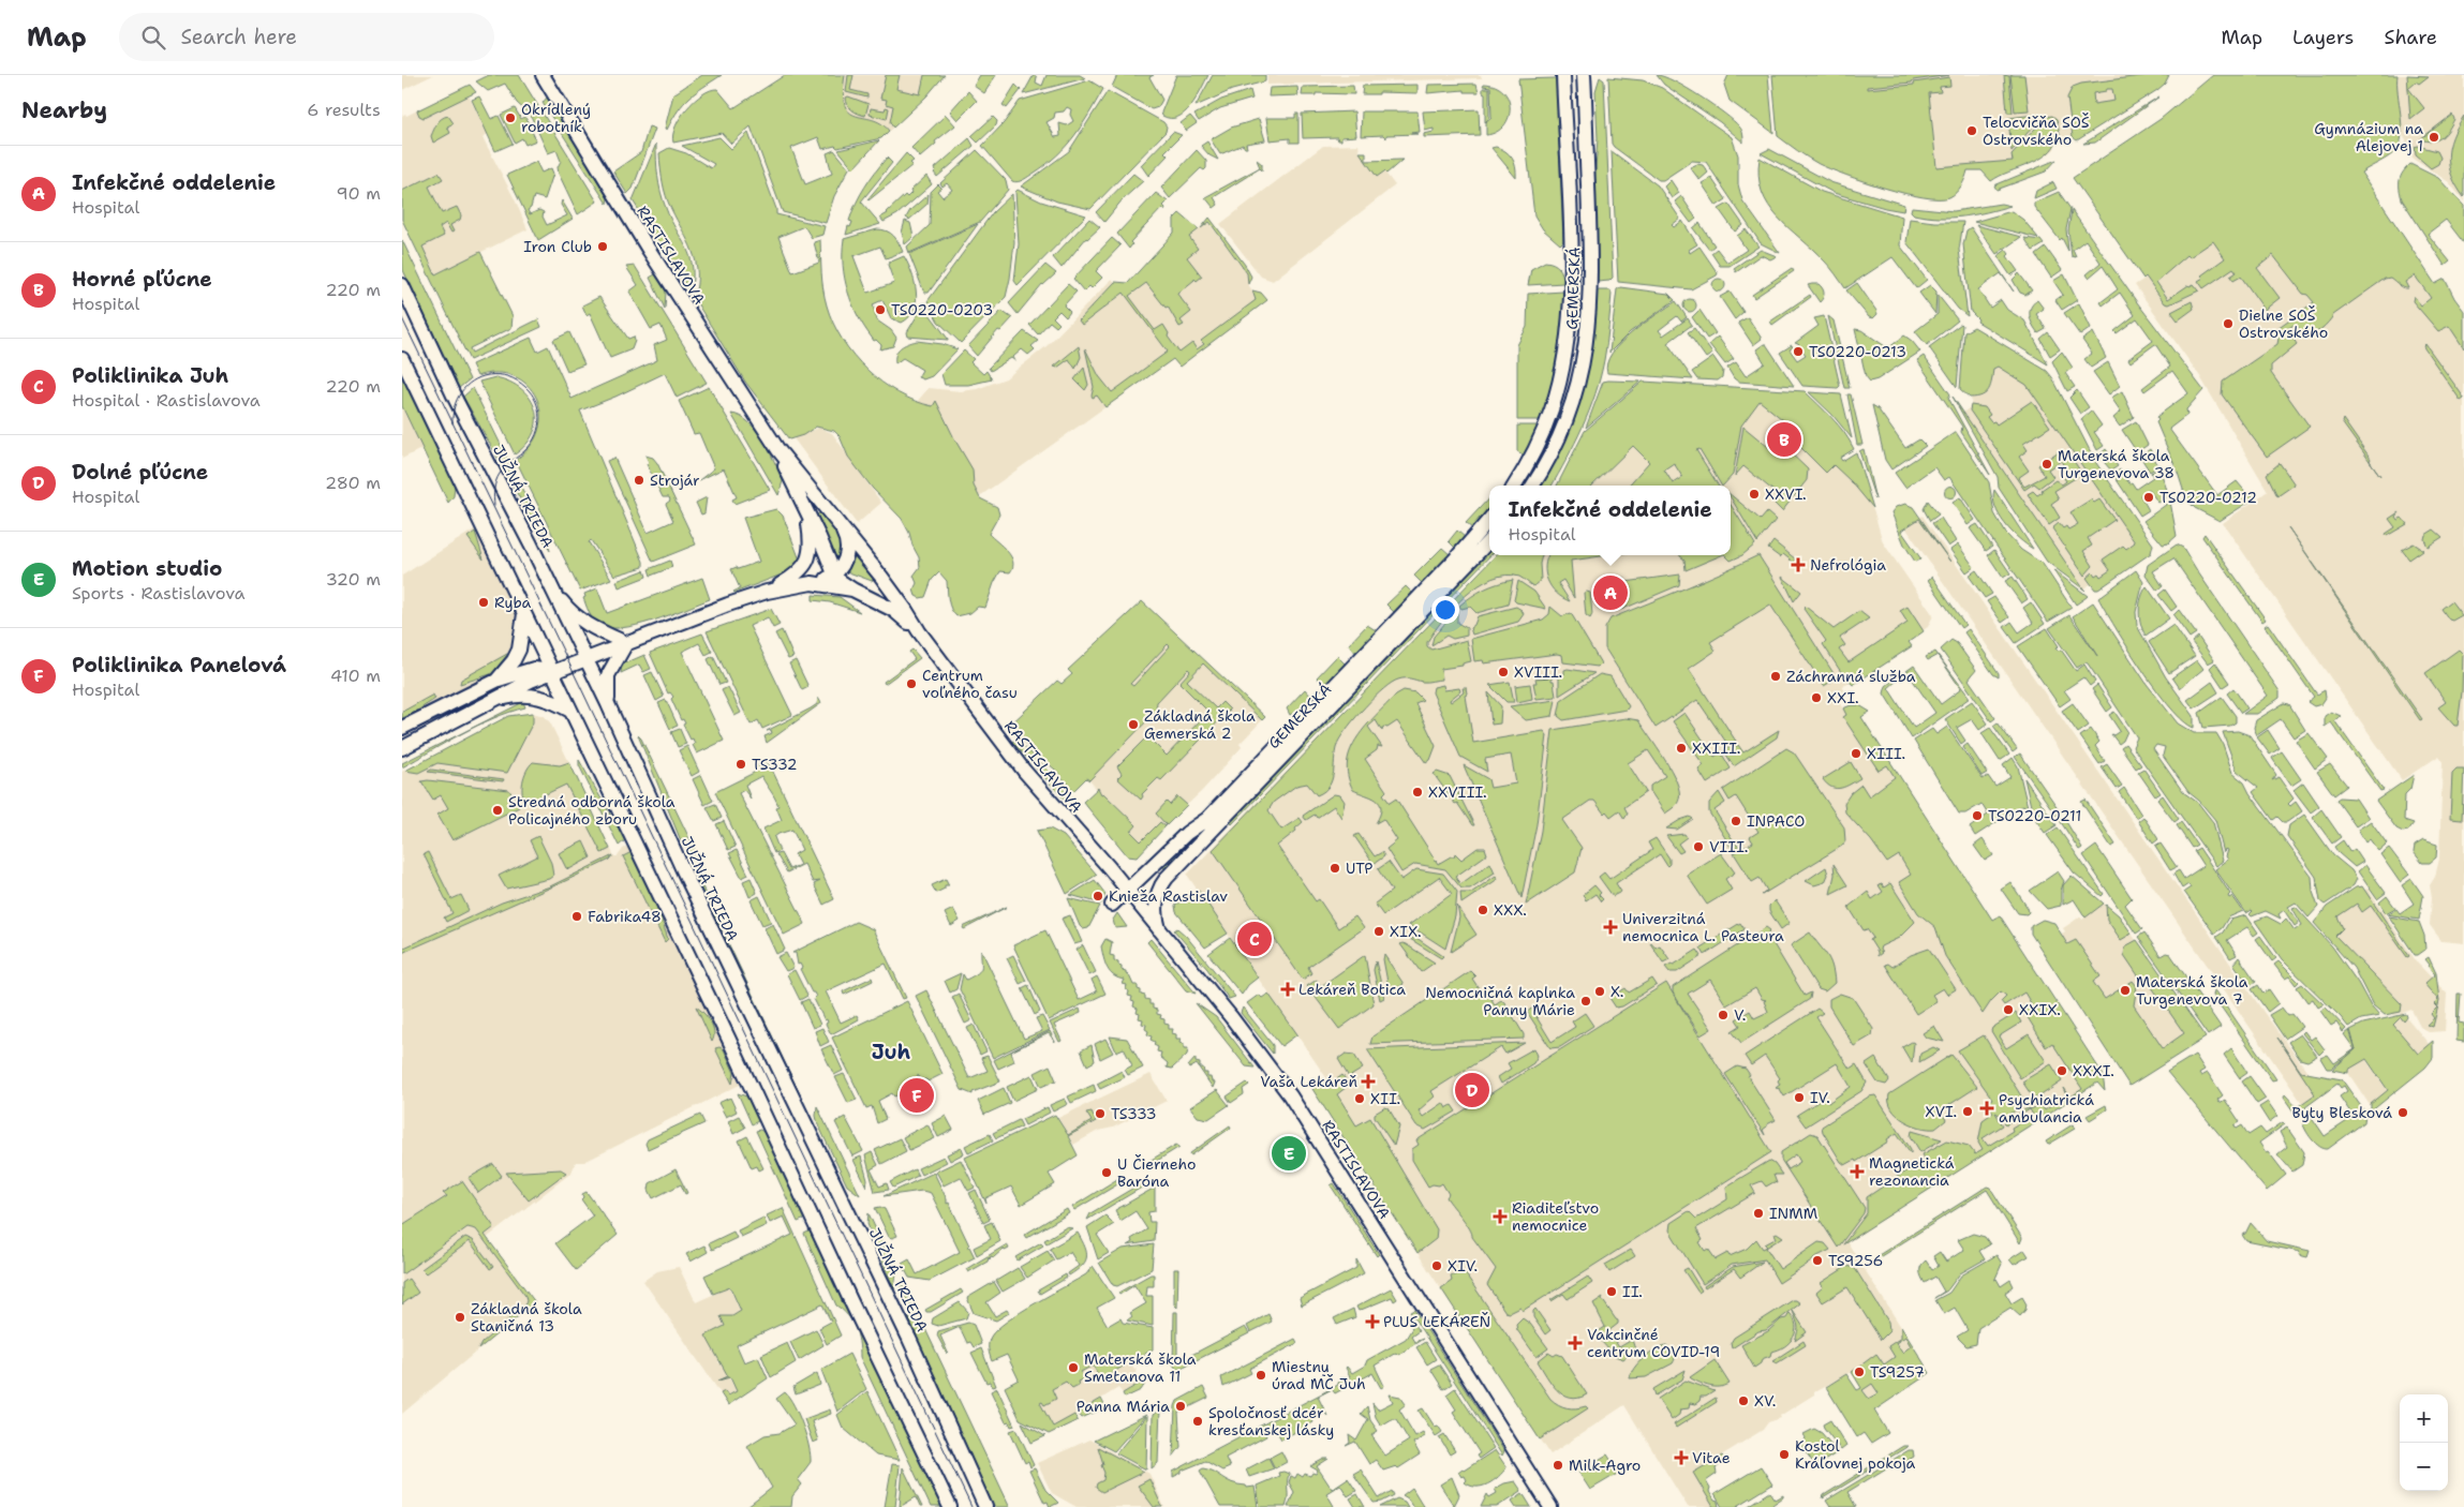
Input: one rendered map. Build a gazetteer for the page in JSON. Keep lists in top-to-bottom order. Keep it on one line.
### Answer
{"streets":{"street":["RASTISLAVOVA","GEMERSKÁ","JUŽNÁ TRIEDA"]},"crossings":[["RASTISLAVOVA","GEMERSKÁ"],["RASTISLAVOVA","JUŽNÁ TRIEDA"]],"districts":["Juh"],"places":{"other":["Okrídlený robotník","Telocvičňa SOŠ Ostrovského","Gymnázium na Alejovej 1","Iron Club","TS0220-0203","Dielne SOŠ Ostrovského","TS0220-0213","Materská škola Turgenevova 38","Strojár","XXVI.","TS0220-0212","Ryba","XVIII.","Záchranná služba","Centrum voľného času","XXI.","Základná škola Gemerská 2","XXIII.","XIII.","TS332","XXVIII.","Stredná odborná škola Policajného zboru","TS0220-0211","INPACO","VIII.","UTP","Knieža Rastislav","XXX.","Fabrika48","XIX.","Materská škola Turgenevova 7","X.","Nemocničná kaplnka Panny Márie","XXIX.","V.","XXXI.","IV.","XII.","XVI.","Byty Blesková","TS333","U Čierneho Baróna","INMM","TS9256","XIV.","II.","Základná škola Staničná 13","Materská škola Smetanova 11","TS9257","Miestny úrad MČ Juh","XV.","Panna Mária","Spoločnosť dcér kresťanskej lásky","Kostol Kráľovnej pokoja","Milk-Agro"],"health":["Nefrológia","Univerzitná nemocnica L. Pasteura","Lekáreň Botica","Vaša Lekáreň","Psychiatrická ambulancia","Magnetická rezonancia","Riaditeľstvo nemocnice","PLUS LEKÁREŇ","Vakcinčné centrum COVID-19","Vitae"]},"page":{"header":"Map","search":"Search here","nav":["Map","Layers","Share"],"heading":["Nearby","6 results"],"list":[{"mark":"A","name":"Infekčné oddelenie","note":"Hospital","value":"90 m"},{"mark":"B","name":"Horné pľúcne","note":"Hospital","value":"220 m"},{"mark":"C","name":"Poliklinika Juh","note":"Hospital · Rastislavova","value":"220 m"},{"mark":"D","name":"Dolné pľúcne","note":"Hospital","value":"280 m"},{"mark":"E","name":"Motion studio","note":"Sports · Rastislavova","value":"320 m"},{"mark":"F","name":"Poliklinika Panelová","note":"Hospital","value":"410 m"}],"pins":["B","A","C","D","F","E"],"popup":["Infekčné oddelenie","Hospital"],"map_buttons":["+","−"]}}
